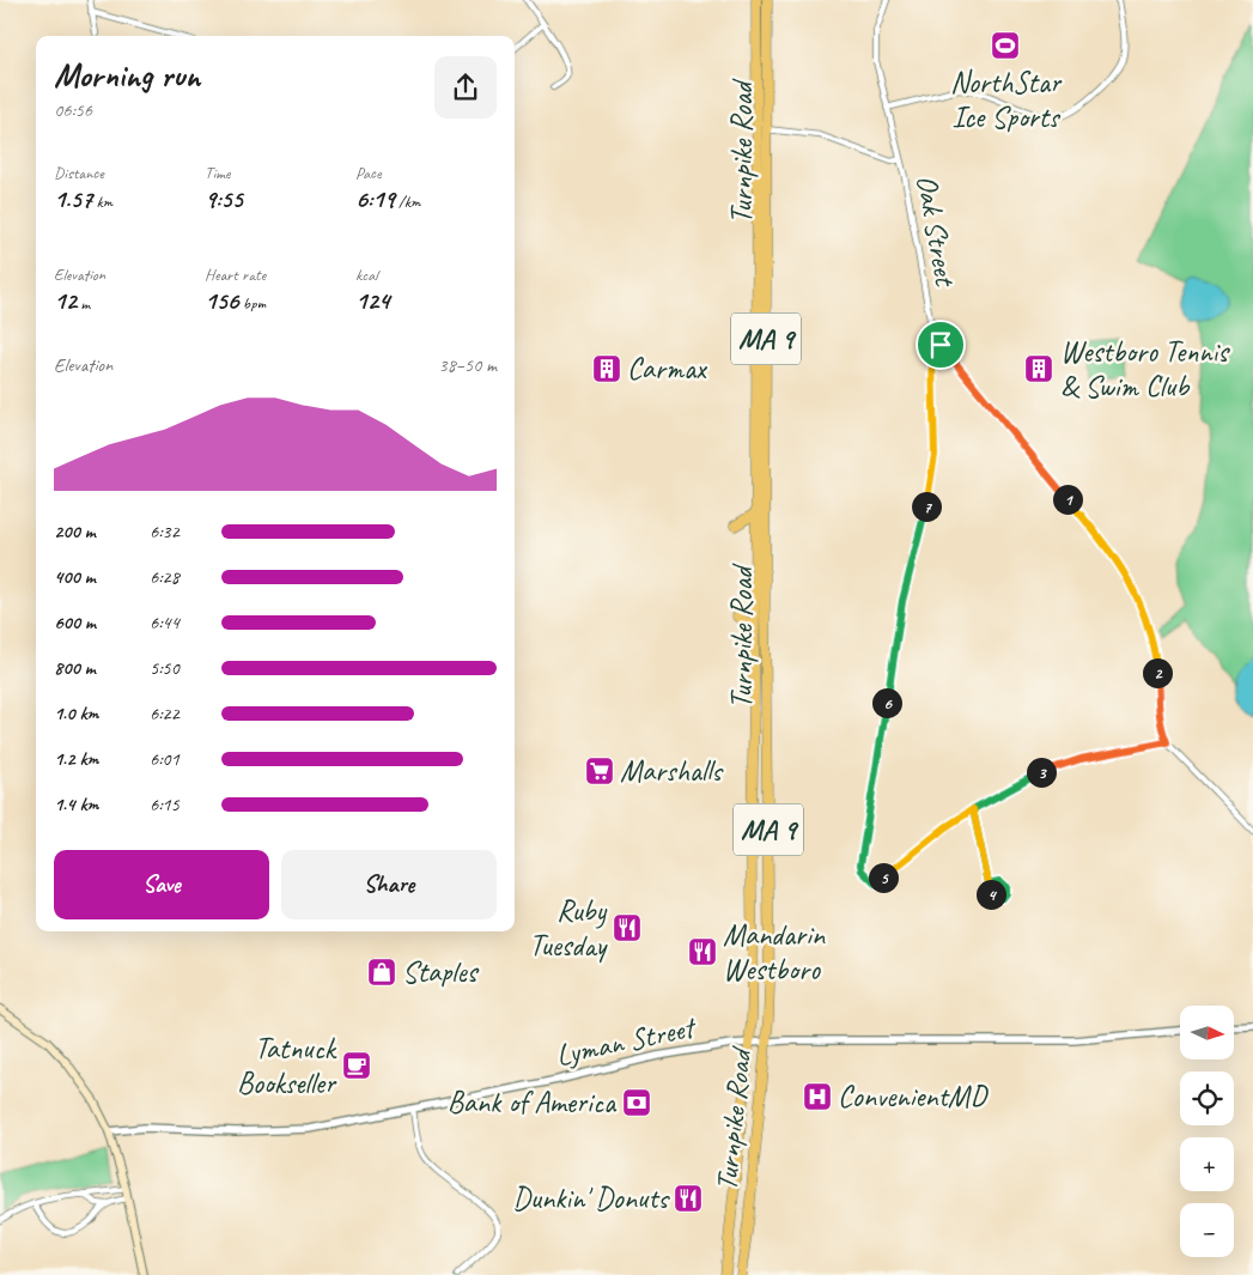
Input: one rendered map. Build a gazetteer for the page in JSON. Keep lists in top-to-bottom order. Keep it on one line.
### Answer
{"streets":{"highway":["Turnpike Road","MA 9"],"street":["Oak Street","Lyman Street"]},"crossings":[["Turnpike Road","Lyman Street"]],"places":{"sports":["NorthStar Ice Sports"],"building":["Carmax","Westboro Tennis & Swim Club"],"supermarket":["Marshalls"],"restaurant":["Ruby Tuesday","Mandarin Westboro","Dunkin' Donuts"],"shop":["Staples"],"cafe":["Tatnuck Bookseller"],"hospital":["ConvenientMD"],"bank":["Bank of America"]},"north":"right","page":{"heading":["Morning run","06:56"],"stats":[["Distance","1.57 km"],["Time","9:55"],["Pace","6:19 /km"],["Elevation","12 m"],["Heart rate","156 bpm"],["kcal","124"]],"chart":["Elevation","38–50 m"],"pins":["1","7","2","6","3","5","4"],"list":[{"name":"200 m","note":"6:32"},{"name":"400 m","note":"6:28"},{"name":"600 m","note":"6:44"},{"name":"800 m","note":"5:50"},{"name":"1.0 km","note":"6:22"},{"name":"1.2 km","note":"6:01"},{"name":"1.4 km","note":"6:15"}],"buttons":["Save","Share"],"map_buttons":["+","−"]}}
